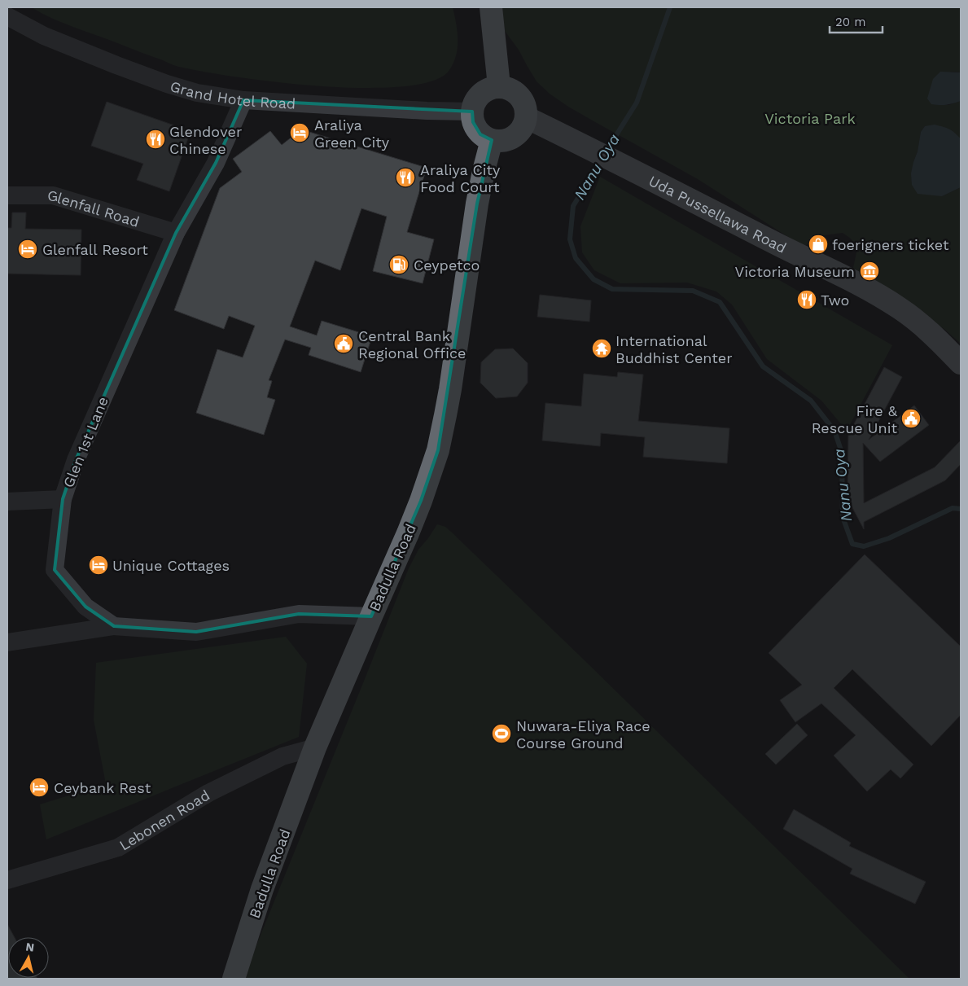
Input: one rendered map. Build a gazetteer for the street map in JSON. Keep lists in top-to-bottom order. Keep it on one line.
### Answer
{"streets":{"highway":["Badulla Road"],"main road":["Uda Pussellawa Road"],"street":["Grand Hotel Road","Glenfall Road","Glen 1st Lane","Lebonen Road"]},"crossings":[["Grand Hotel Road","Uda Pussellawa Road"],["Grand Hotel Road","Glen 1st Lane"],["Grand Hotel Road","Badulla Road"],["Glenfall Road","Glen 1st Lane"],["Uda Pussellawa Road","Badulla Road"],["Badulla Road","Lebonen Road"]],"water":["Nanu Oya"],"parks":["Victoria Park"],"places":{"hotel":["Araliya Green City","Glenfall Resort","Unique Cottages","Ceybank Rest"],"restaurant":["Glendover Chinese","Araliya City Food Court","Two"],"shop":["foerigners ticket"],"fuel station":["Ceypetco"],"museum":["Victoria Museum"],"public building":["Central Bank Regional Office","Fire & Rescue Unit"],"temple":["International Buddhist Center"],"sports":["Nuwara-Eliya Race Course Ground"]},"scale_bar":"20 m","north":"top"}
